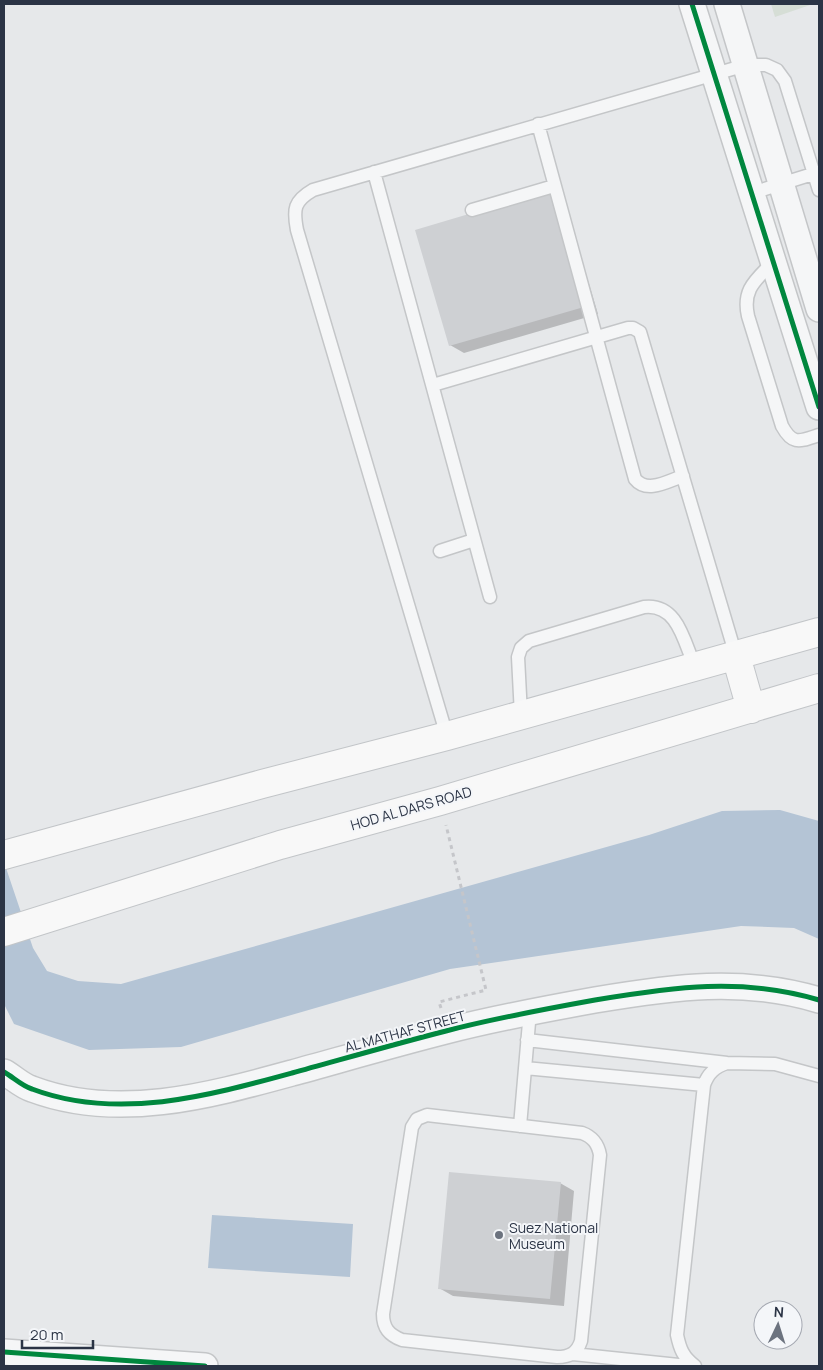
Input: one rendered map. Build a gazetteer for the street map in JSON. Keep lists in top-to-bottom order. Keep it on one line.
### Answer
{"streets":{"main road":["HOD AL DARS ROAD"],"street":["AL MATHAF STREET"]},"places":["Suez National Museum"],"scale_bar":"20 m","north":"top"}
